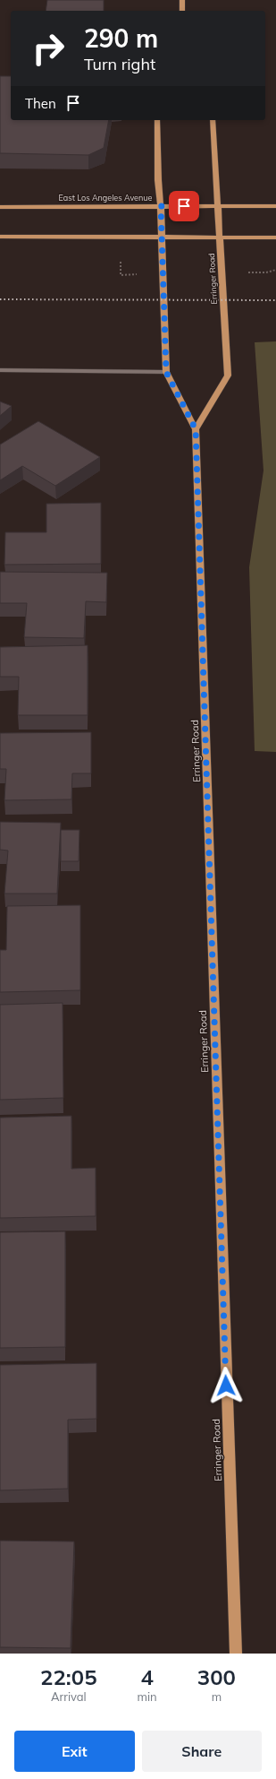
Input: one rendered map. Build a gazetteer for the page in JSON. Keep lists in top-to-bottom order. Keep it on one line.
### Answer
{"streets":{"main road":["East Los Angeles Avenue","Erringer Road"]},"crossings":[["East Los Angeles Avenue","Erringer Road"]],"page":{"turn":["290 m","Turn right"],"then":"Then","eta":["22:05","Arrival","4","min","300","m"],"buttons":["Exit","Share"]}}
